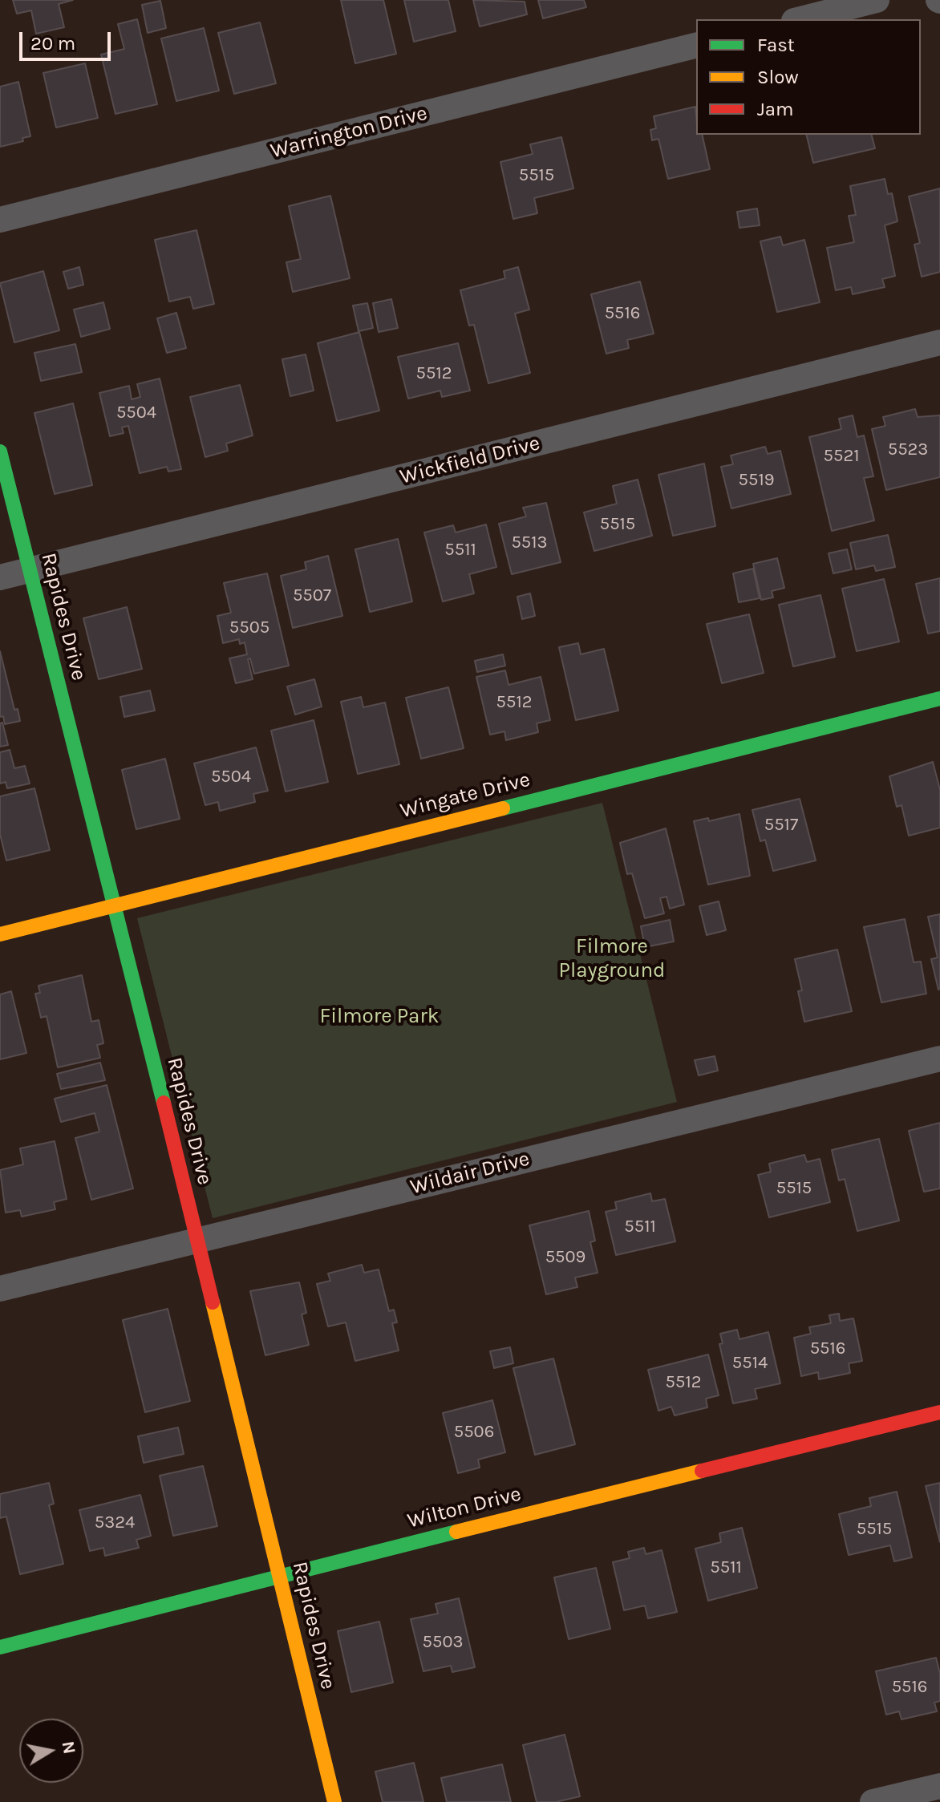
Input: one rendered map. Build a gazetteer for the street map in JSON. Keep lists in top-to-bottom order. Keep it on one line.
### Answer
{"streets":{"street":["Warrington Drive","Wickfield Drive","Rapides Drive","Wingate Drive","Wildair Drive","Wilton Drive"]},"crossings":[["Wickfield Drive","Rapides Drive"],["Rapides Drive","Wingate Drive"],["Rapides Drive","Wildair Drive"],["Rapides Drive","Wilton Drive"]],"parks":["Filmore Playground","Filmore Park"],"house_numbers":["5515","5516","5512","5504","5523","5521","5519","5515","5513","5511","5507","5505","5512","5504","5517","5515","5511","5509","5516","5514","5512","5506","5324","5515","5511","5503","5516"],"legend":["Fast","Slow","Jam"],"scale_bar":"20 m","north":"right"}
